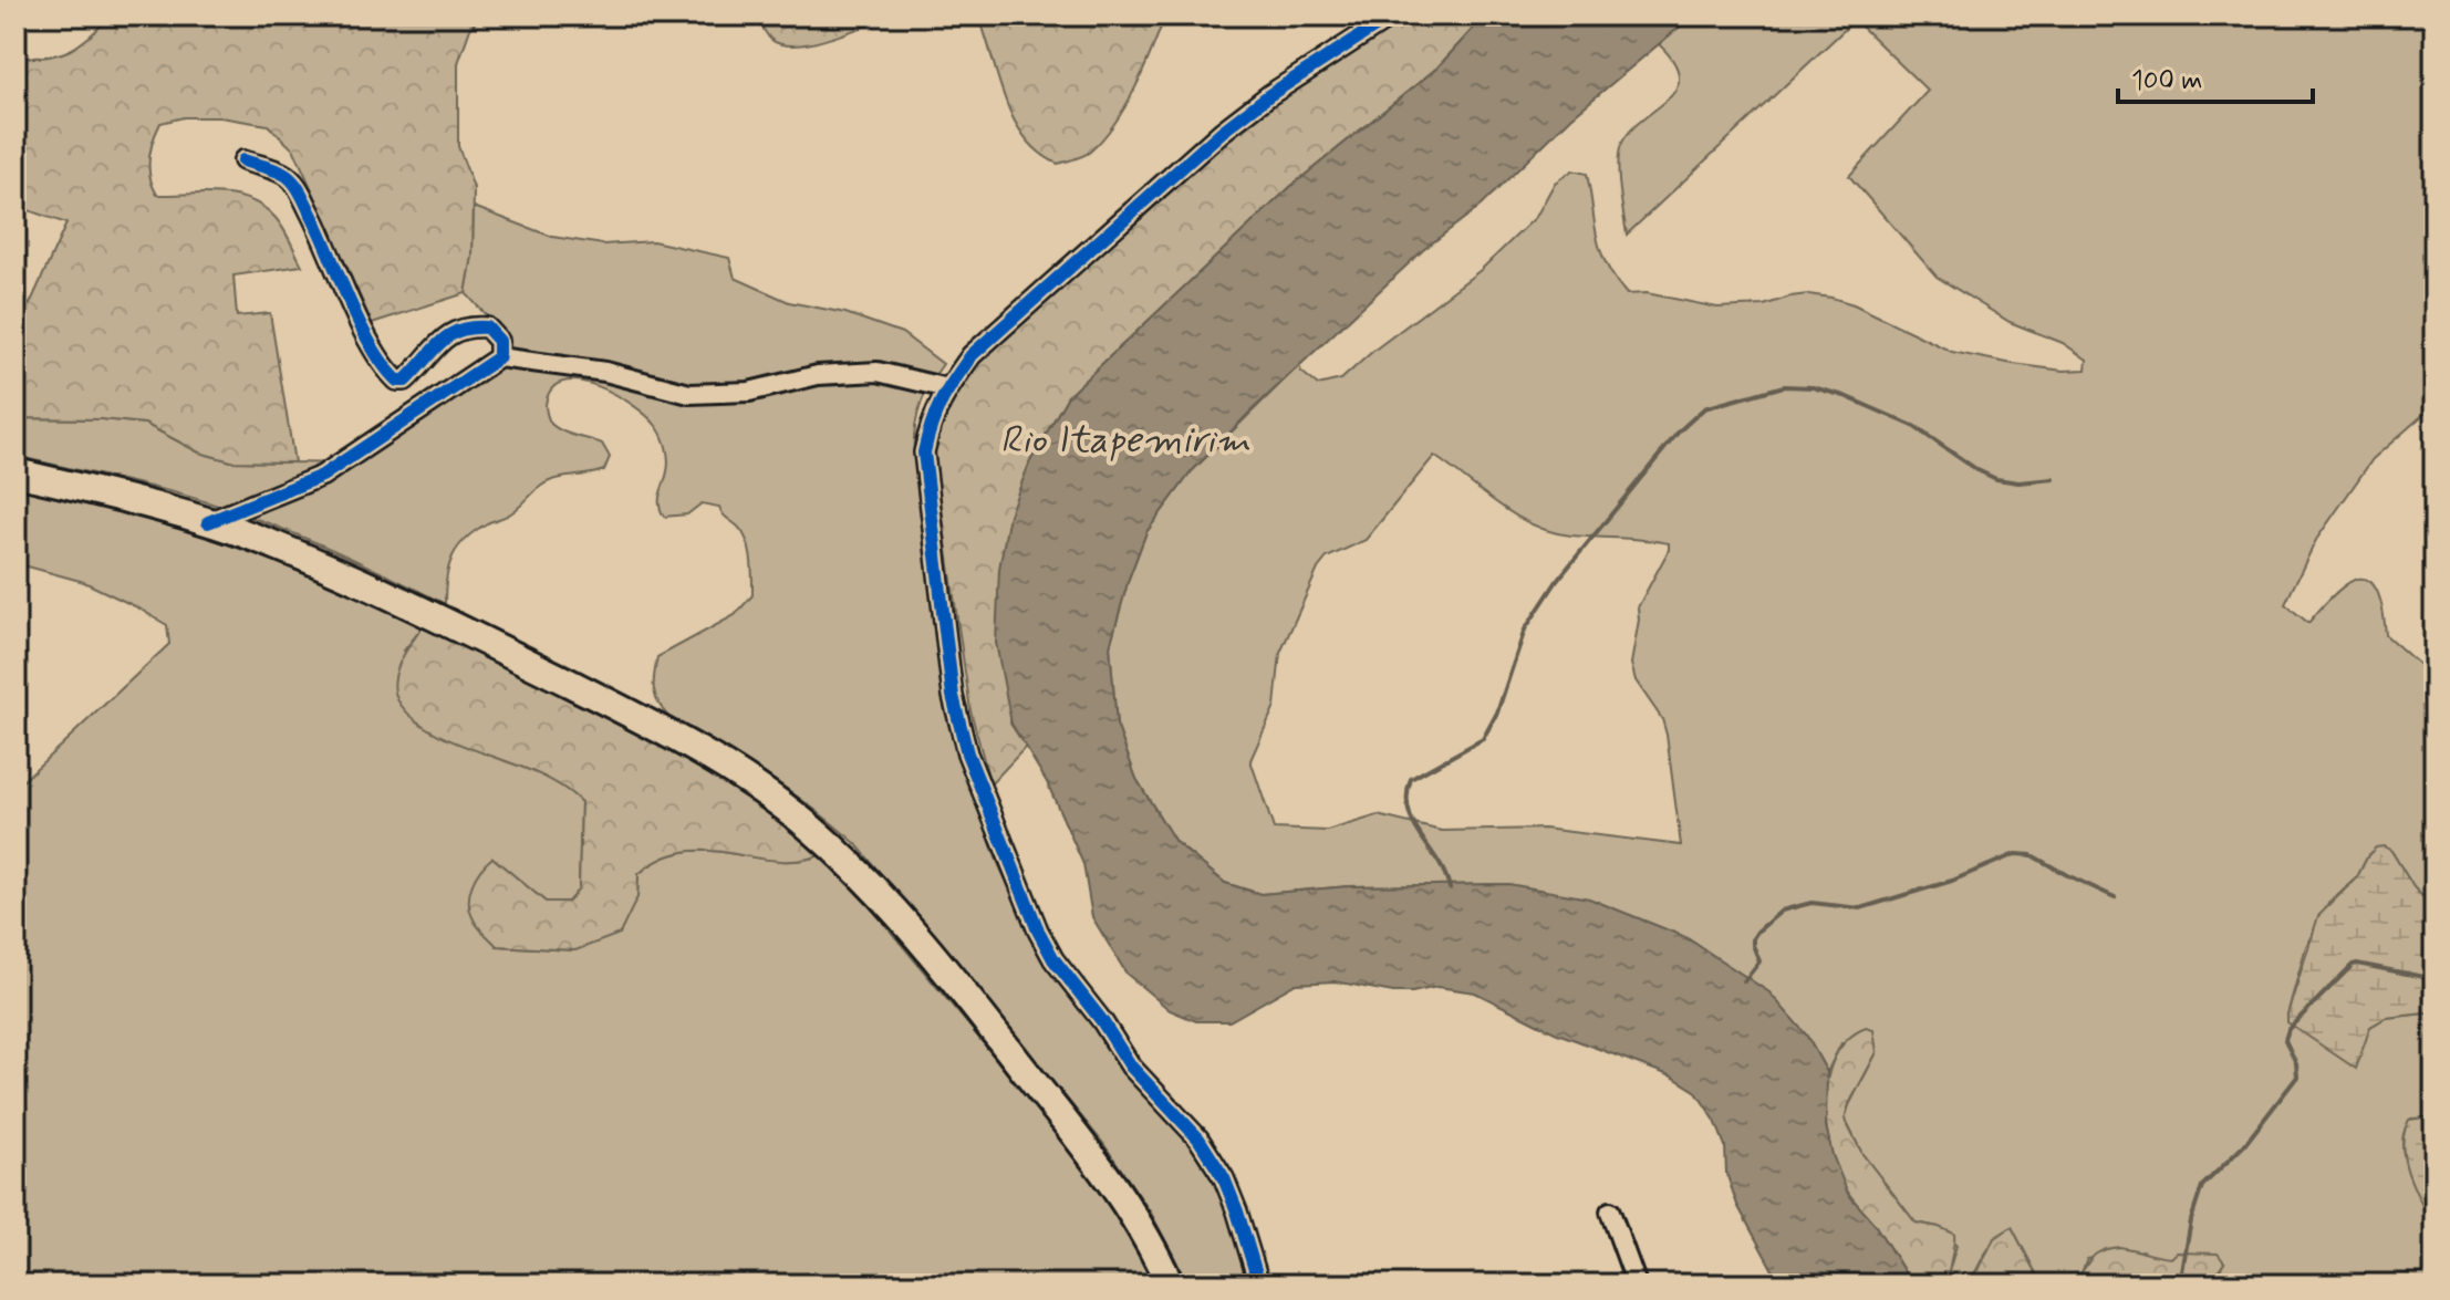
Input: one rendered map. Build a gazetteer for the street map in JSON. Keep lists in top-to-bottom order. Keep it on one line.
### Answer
{"water":["Rio Itapemirim"],"scale_bar":"100 m"}
